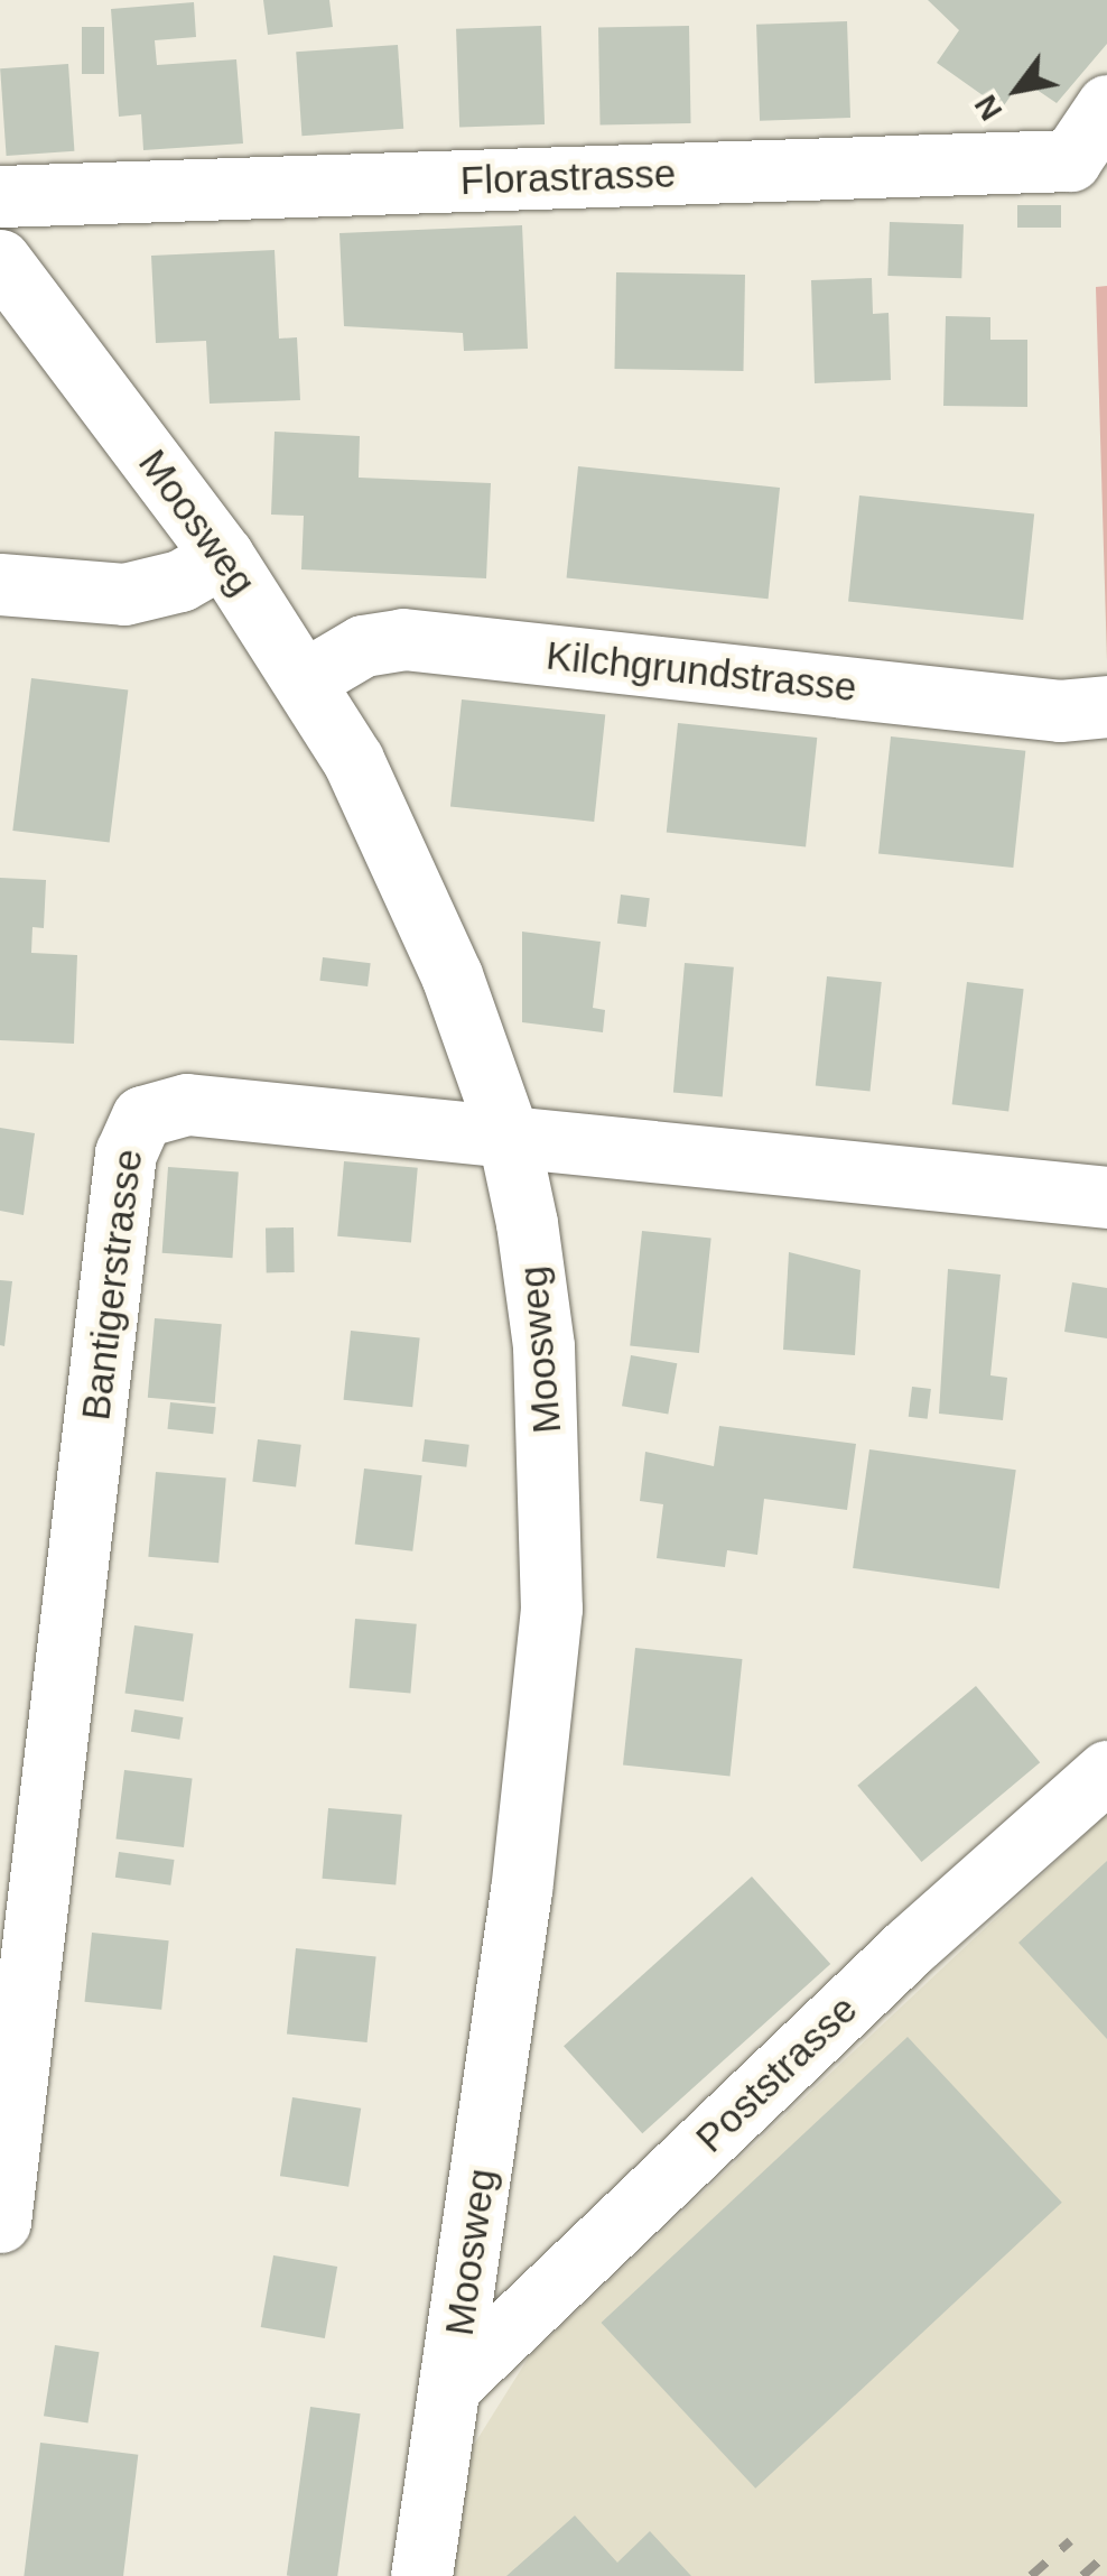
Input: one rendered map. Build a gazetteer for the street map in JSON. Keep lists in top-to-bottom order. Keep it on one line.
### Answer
{"streets":{"street":["Florastrasse","Moosweg","Kilchgrundstrasse","Bantigerstrasse","Poststrasse"]},"crossings":[["Moosweg","Kilchgrundstrasse"],["Moosweg","Bantigerstrasse"],["Moosweg","Poststrasse"]],"north":"bottom left"}
